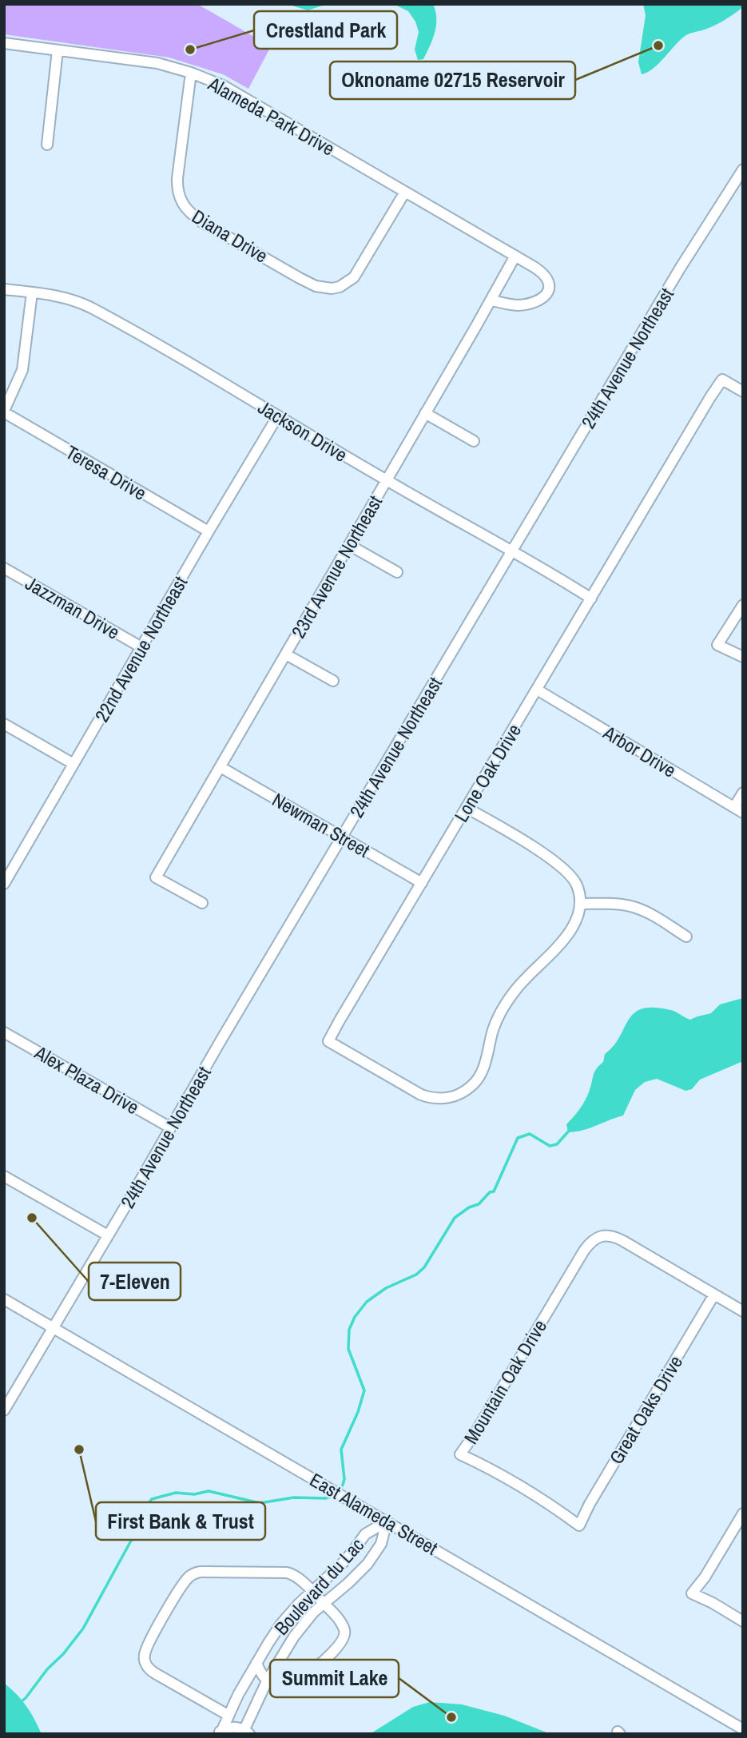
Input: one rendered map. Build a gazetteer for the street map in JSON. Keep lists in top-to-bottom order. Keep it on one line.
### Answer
{"streets":{"street":["Alameda Park Drive","Diana Drive","24th Avenue Northeast","Jackson Drive","Teresa Drive","23rd Avenue Northeast","Jazzman Drive","22nd Avenue Northeast","Arbor Drive","Lone Oak Drive","Newman Street","Alex Plaza Drive","Mountain Oak Drive","Great Oaks Drive","East Alameda Street","Boulevard du Lac"]},"crossings":[["Alameda Park Drive","Diana Drive"],["Alameda Park Drive","23rd Avenue Northeast"],["24th Avenue Northeast","Jackson Drive"],["24th Avenue Northeast","Newman Street"],["24th Avenue Northeast","Alex Plaza Drive"],["24th Avenue Northeast","East Alameda Street"],["Jackson Drive","Teresa Drive"],["Jackson Drive","23rd Avenue Northeast"],["Jackson Drive","22nd Avenue Northeast"],["Jackson Drive","Lone Oak Drive"],["Teresa Drive","22nd Avenue Northeast"],["23rd Avenue Northeast","Newman Street"],["Jazzman Drive","22nd Avenue Northeast"],["Arbor Drive","Lone Oak Drive"],["Lone Oak Drive","Newman Street"],["Mountain Oak Drive","Great Oaks Drive"],["East Alameda Street","Boulevard du Lac"]],"places":["Oknoname 02715 Reservoir","Crestland Park","7-Eleven","First Bank & Trust","Summit Lake"]}
